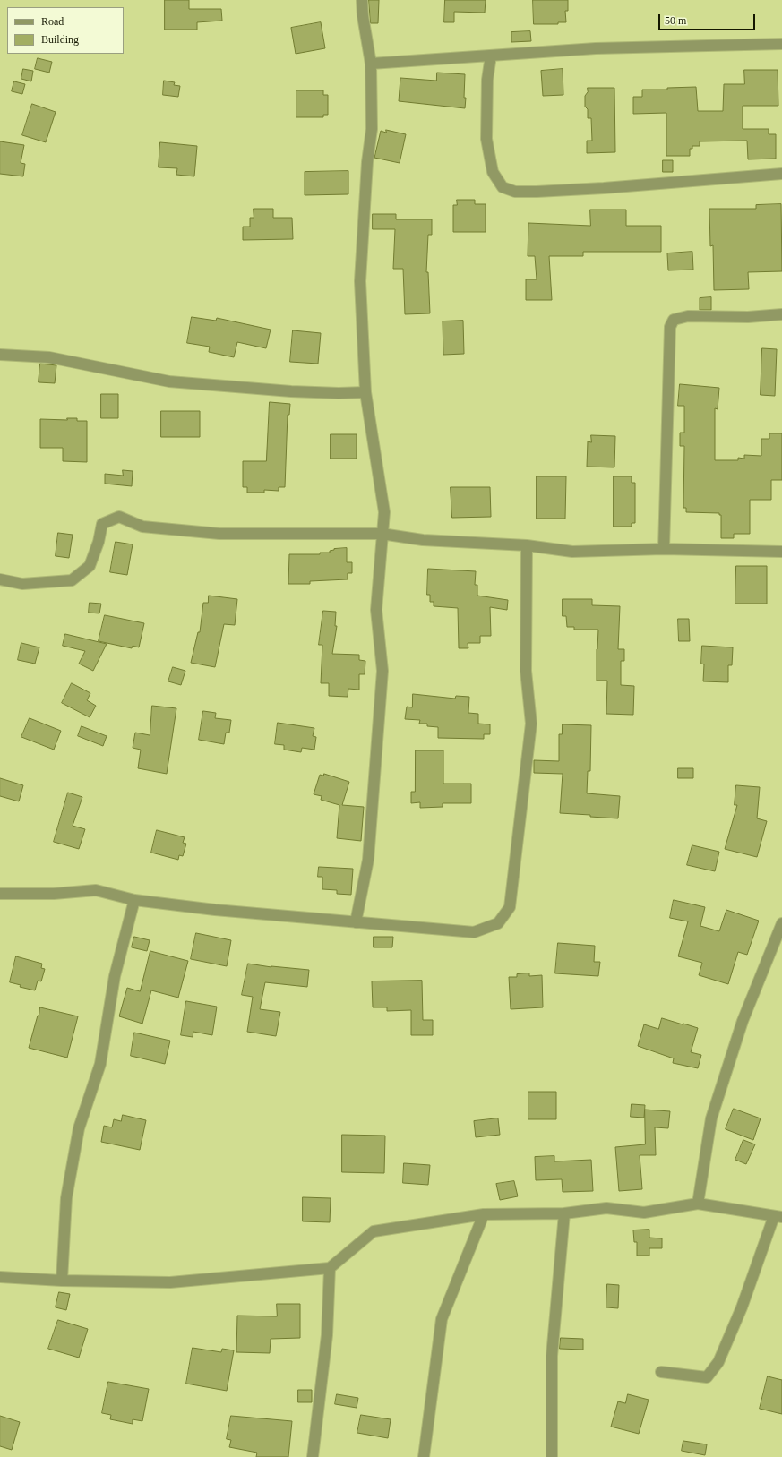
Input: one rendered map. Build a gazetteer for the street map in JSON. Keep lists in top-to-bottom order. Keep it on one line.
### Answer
{"legend":["Road","Building"],"scale_bar":"50 m"}
